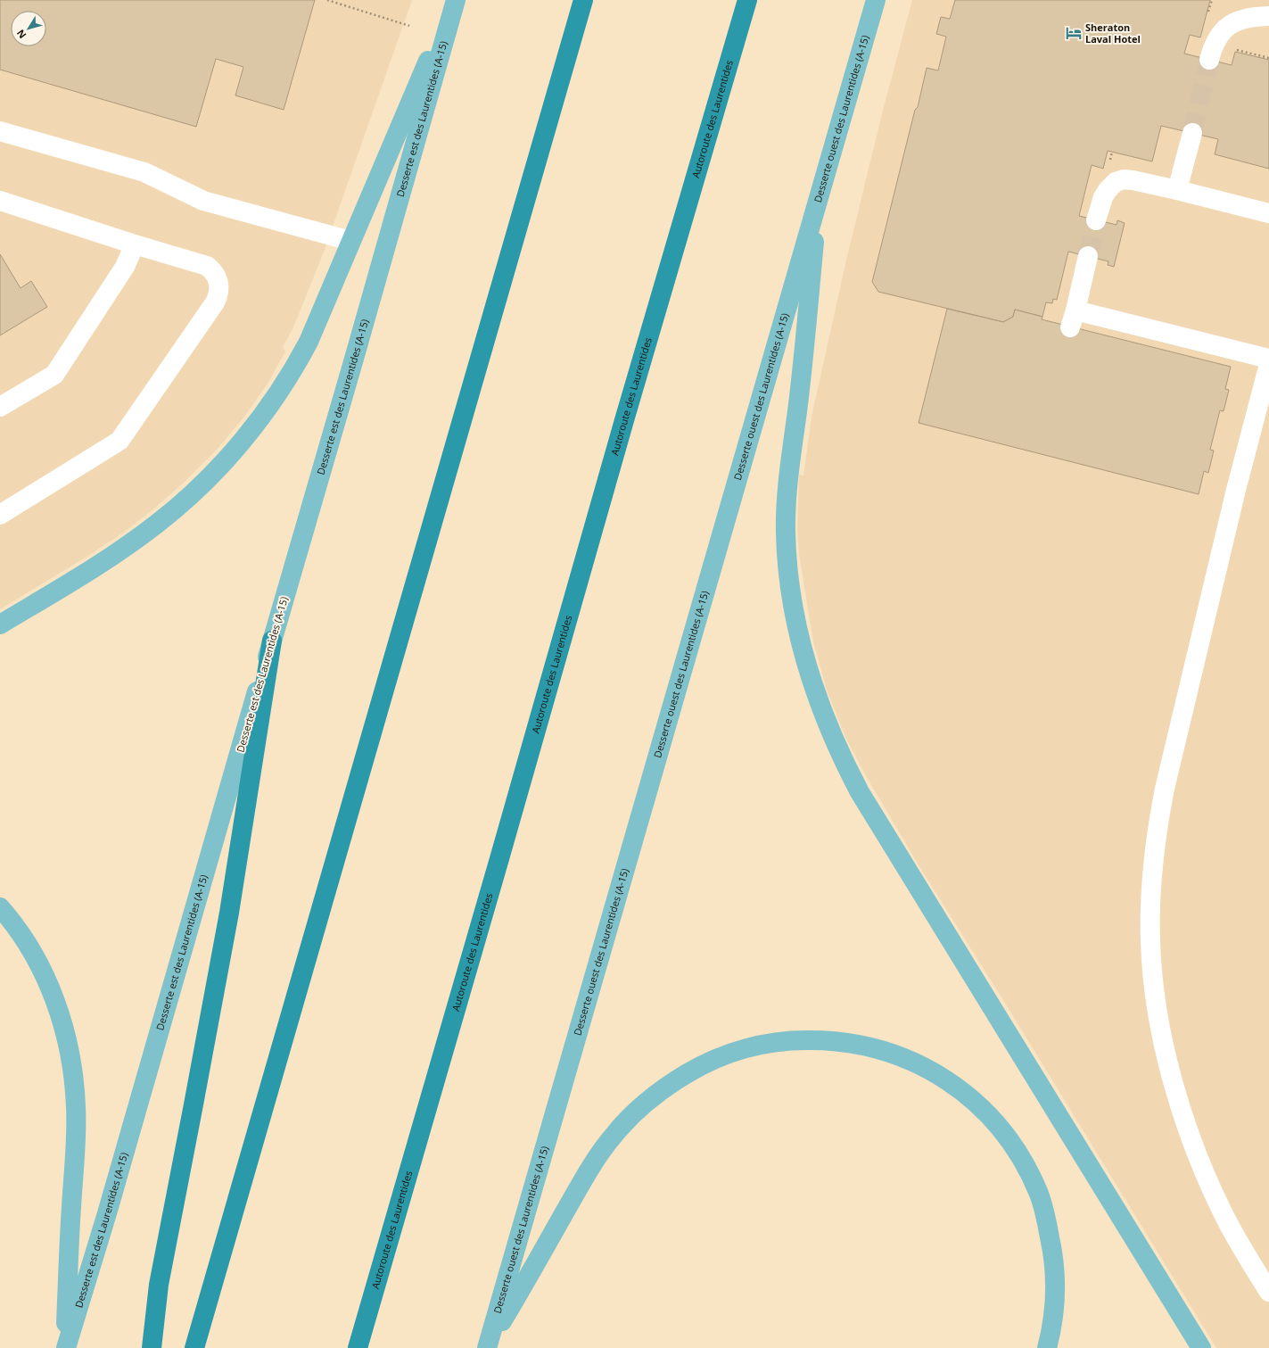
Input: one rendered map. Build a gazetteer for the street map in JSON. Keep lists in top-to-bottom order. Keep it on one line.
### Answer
{"streets":{"highway":["Autoroute des Laurentides"],"main road":["Desserte est des Laurentides (A-15)","Desserte ouest des Laurentides (A-15)"]},"places":{"hotel":["Sheraton Laval Hotel"]},"north":"bottom left"}
